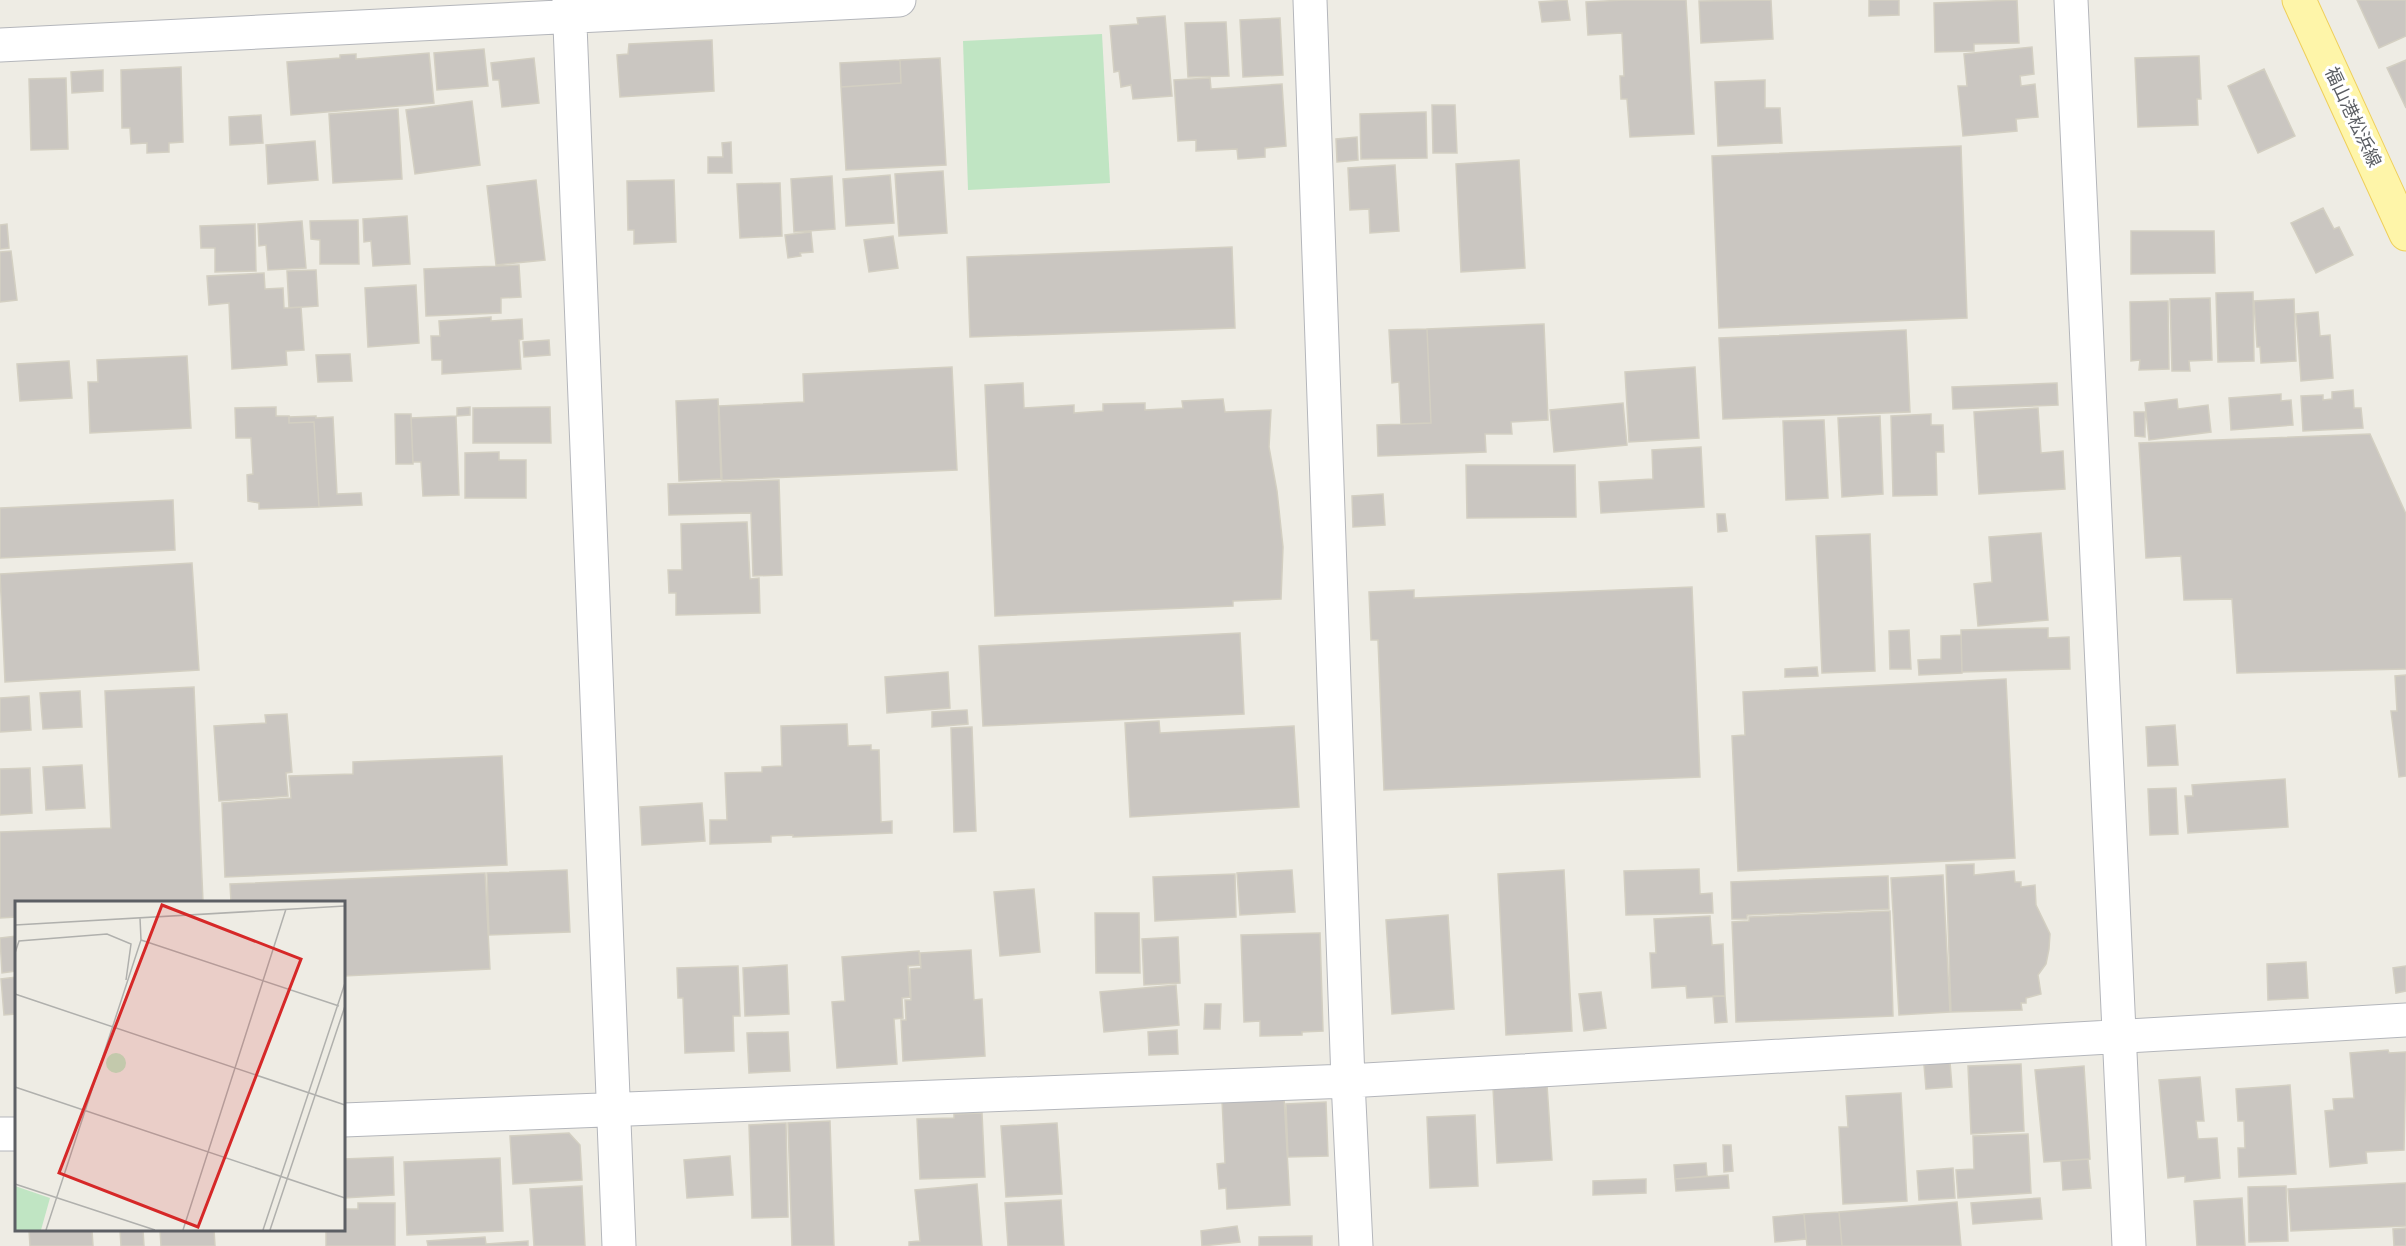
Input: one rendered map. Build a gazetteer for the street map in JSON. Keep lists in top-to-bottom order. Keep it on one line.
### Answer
{"streets":{"main road":["福山港松浜線"]}}
